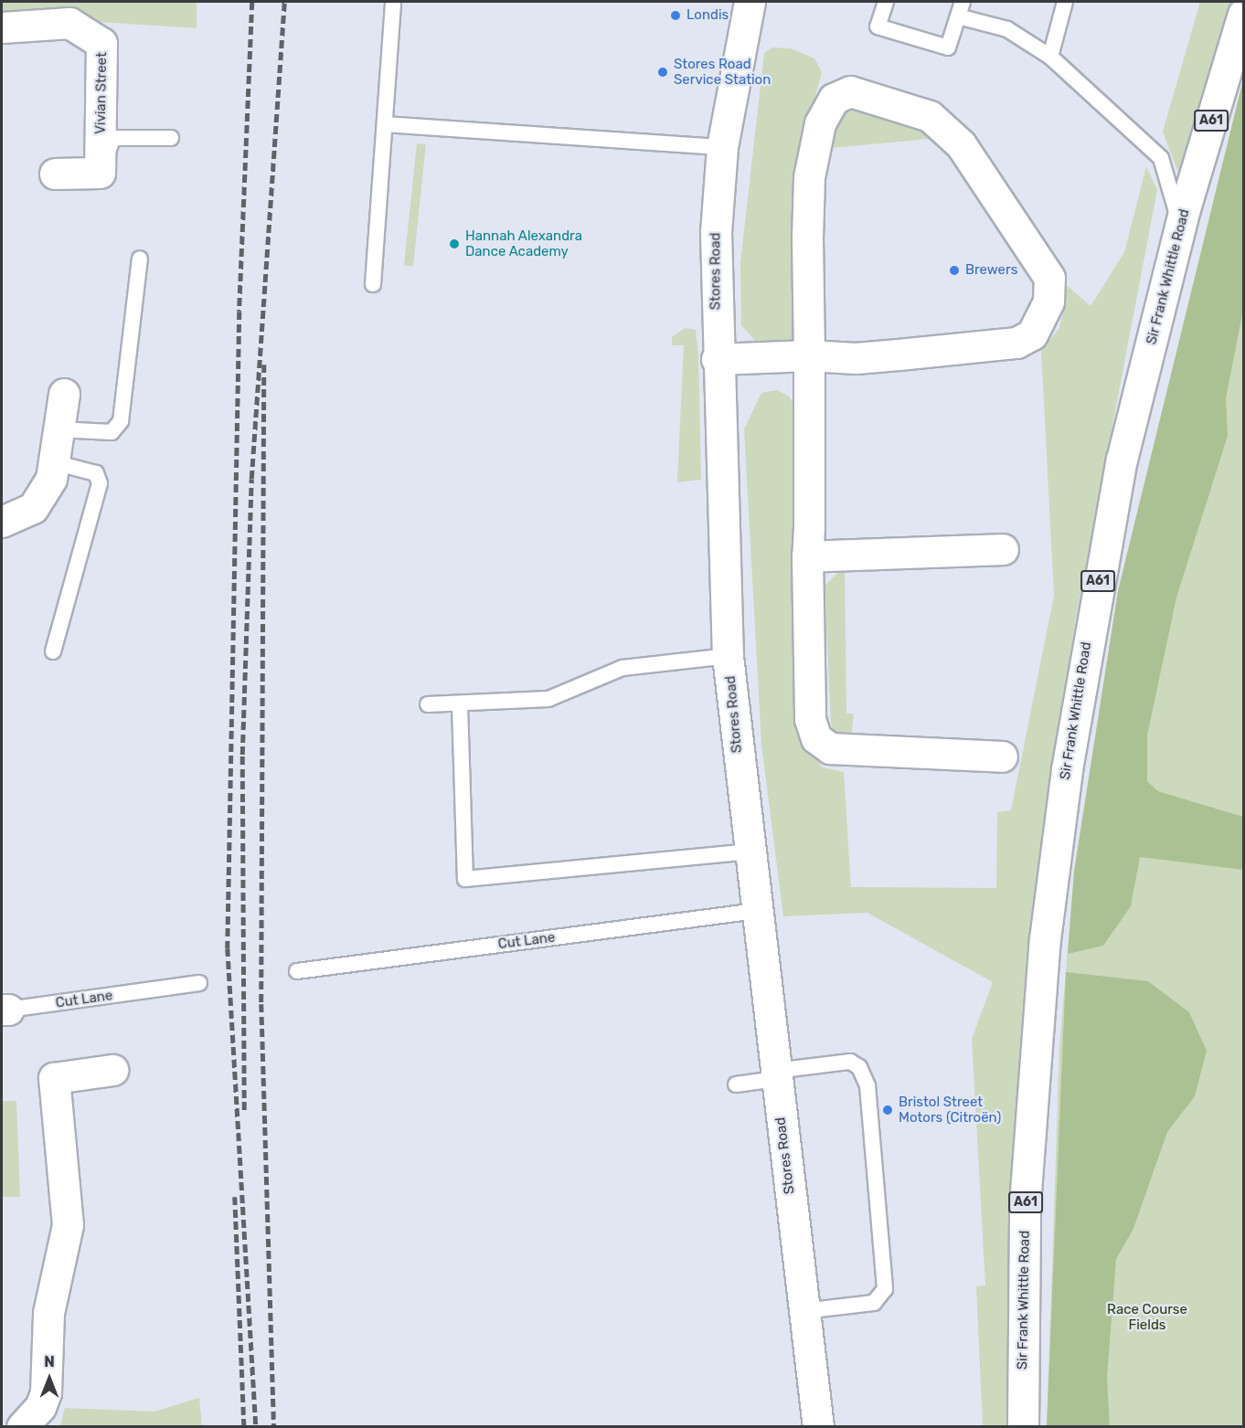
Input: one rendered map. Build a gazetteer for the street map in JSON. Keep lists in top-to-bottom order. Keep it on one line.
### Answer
{"streets":{"main road":["Vivian Street","A61","Stores Road","Sir Frank Whittle Road"],"lane":["Cut Lane"]},"crossings":[["Stores Road","Cut Lane"]],"parks":["Race Course Fields"],"places":["Londis","Stores Road Service Station","Hannah Alexandra Dance Academy","Brewers","Bristol Street Motors (Citroën)"],"north":"top"}
